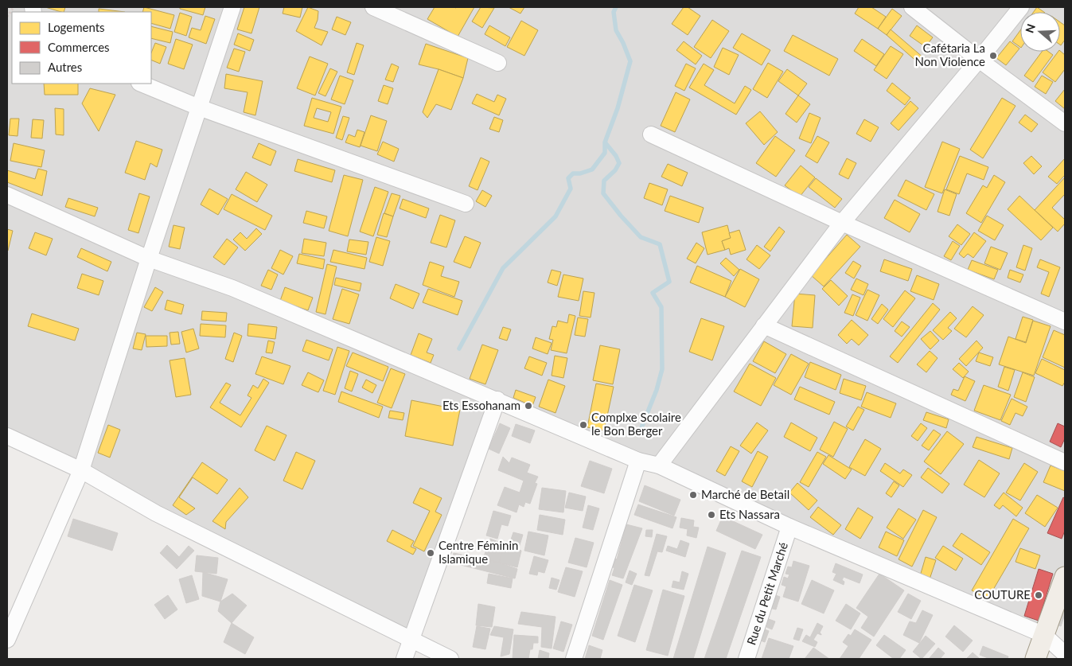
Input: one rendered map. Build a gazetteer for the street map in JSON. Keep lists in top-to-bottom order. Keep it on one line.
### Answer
{"streets":{"street":["Rue du Petit Marché"]},"places":["Cafétaria La Non Violence","Ets Essohanam","Complxe Scolaire le Bon Berger","Marché de Betail","Ets Nassara","Centre Féminin Islamique","COUTURE"],"legend":["Logements","Commerces","Autres"],"north":"left"}
